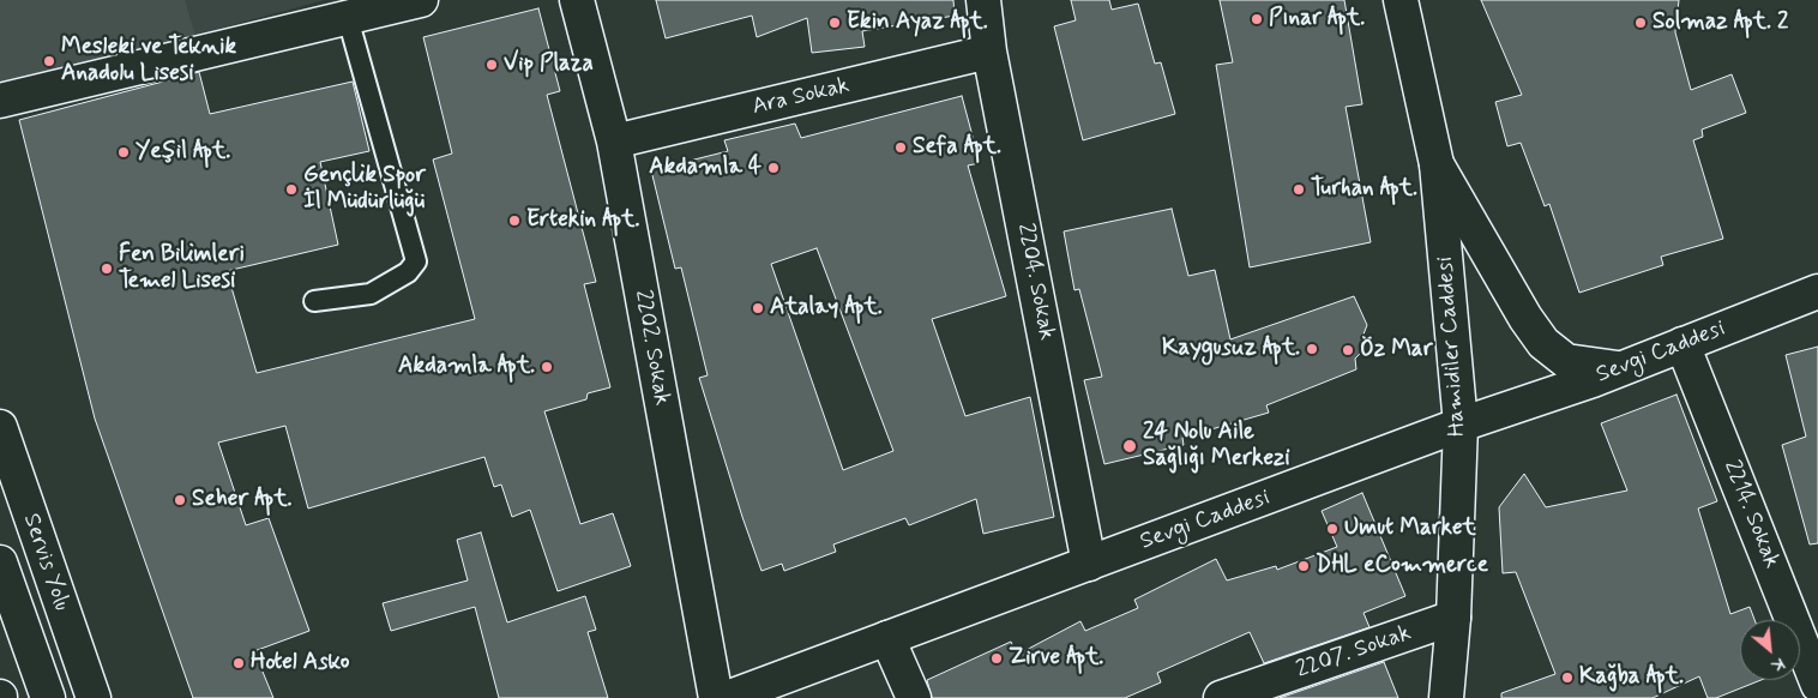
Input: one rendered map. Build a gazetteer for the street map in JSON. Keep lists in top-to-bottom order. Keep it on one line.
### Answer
{"streets":{"street":["Ara Sokak","2204. Sokak","Hamidiler Caddesi","2202. Sokak","Sevgi Caddesi","2214. Sokak","Servis Yolu","2207. Sokak"]},"crossings":[["Ara Sokak","2204. Sokak"],["Ara Sokak","2202. Sokak"],["2204. Sokak","Sevgi Caddesi"],["Hamidiler Caddesi","Sevgi Caddesi"],["Hamidiler Caddesi","2207. Sokak"],["Sevgi Caddesi","2214. Sokak"]],"places":["Pınar Apt.","Ekin Ayaz Apt.","Solmaz Apt. 2","Mesleki ve Teknik Anadolu Lisesi","Vip Plaza","Sefa Apt.","Yeşil Apt.","Akdamla 4","Gençlik Spor İl Müdürlüğü","Turhan Apt.","Ertekin Apt.","Fen Bilimleri Temel Lisesi","Atalay Apt.","Kaygusuz Apt.","Öz Mar","Akdamla Apt.","24 Nolu Aile Sağlığı Merkezi","Seher Apt.","Umut Market","DHL eCommerce","Zirve Apt.","Hotel Asko","Kağba Apt."],"north":"bottom right"}
